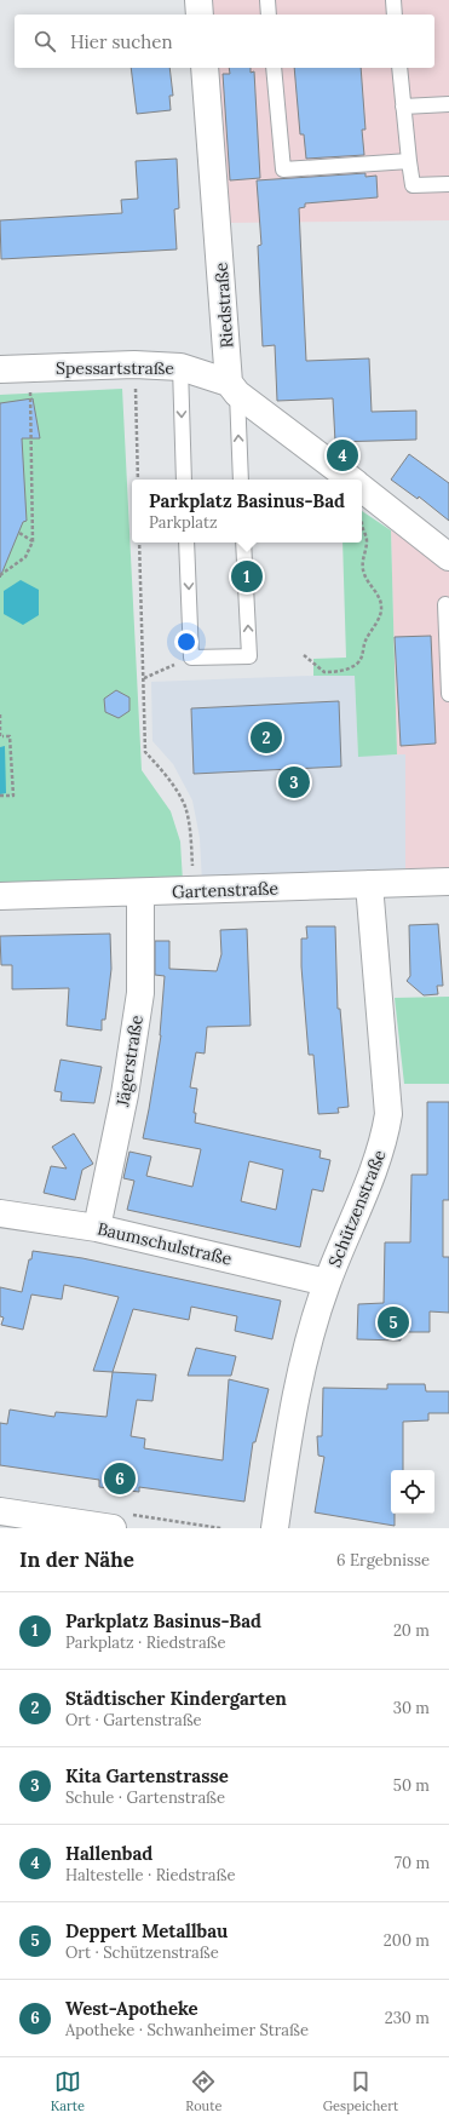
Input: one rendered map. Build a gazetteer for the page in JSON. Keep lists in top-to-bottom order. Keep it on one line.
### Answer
{"streets":{"street":["Riedstraße","Spessartstraße","Gartenstraße","Jägerstraße","Schützenstraße","Baumschulstraße"]},"crossings":[["Riedstraße","Spessartstraße"],["Gartenstraße","Jägerstraße"],["Gartenstraße","Schützenstraße"],["Jägerstraße","Baumschulstraße"],["Schützenstraße","Baumschulstraße"]],"page":{"search":"Hier suchen","pins":["4","1","2","3","5","6"],"popup":["Parkplatz Basinus-Bad","Parkplatz"],"heading":["In der Nähe","6 Ergebnisse"],"list":[{"mark":"1","name":"Parkplatz Basinus-Bad","note":"Parkplatz · Riedstraße","value":"20 m"},{"mark":"2","name":"Städtischer Kindergarten","note":"Ort · Gartenstraße","value":"30 m"},{"mark":"3","name":"Kita Gartenstrasse","note":"Schule · Gartenstraße","value":"50 m"},{"mark":"4","name":"Hallenbad","note":"Haltestelle · Riedstraße","value":"70 m"},{"mark":"5","name":"Deppert Metallbau","note":"Ort · Schützenstraße","value":"200 m"},{"mark":"6","name":"West-Apotheke","note":"Apotheke · Schwanheimer Straße","value":"230 m"}],"nav":["Karte","Route","Gespeichert"]}}
